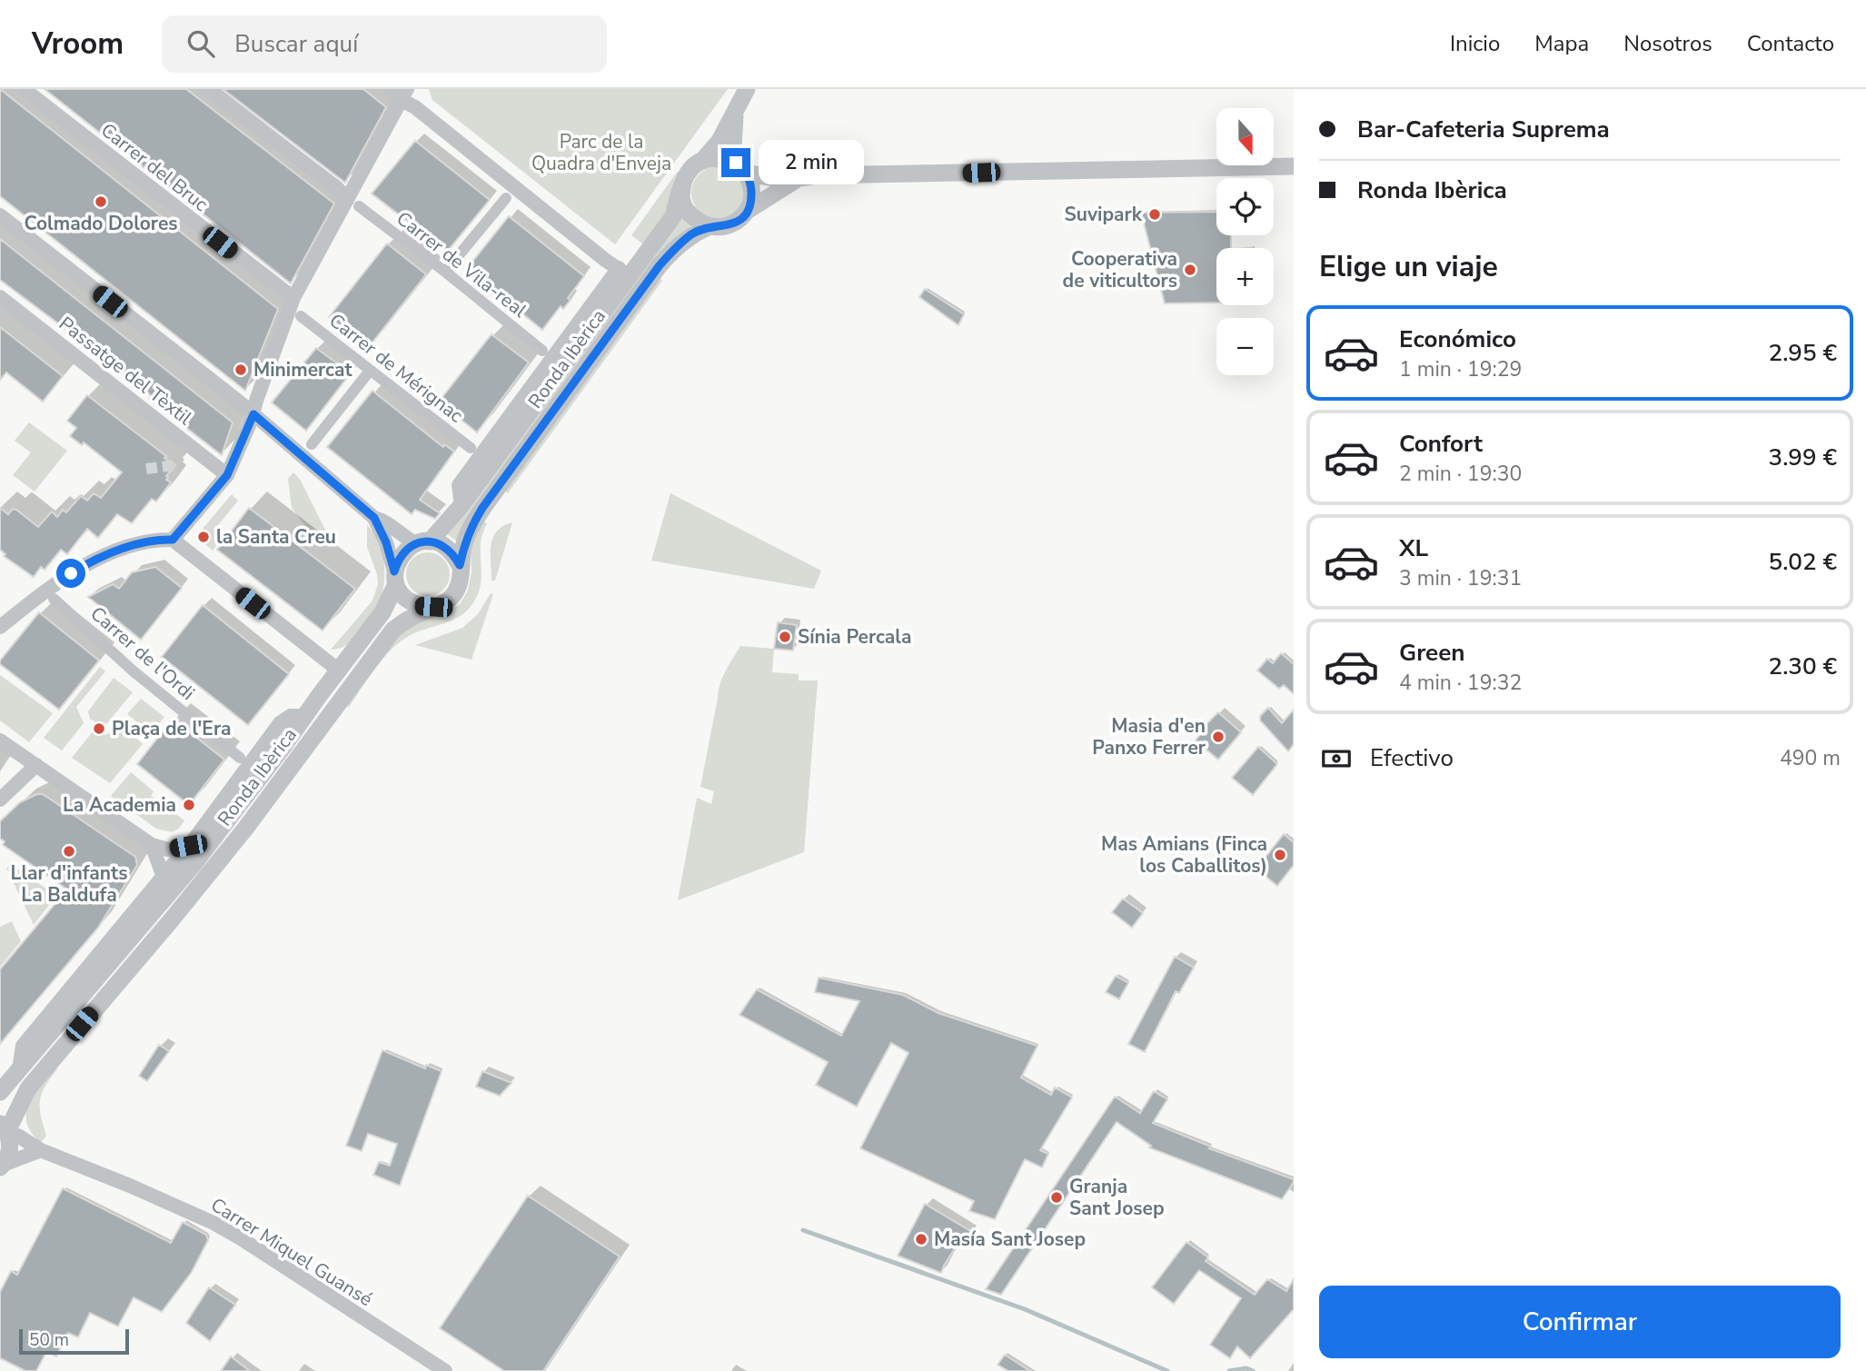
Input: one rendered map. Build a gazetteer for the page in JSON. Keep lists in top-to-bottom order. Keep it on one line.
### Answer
{"streets":{"street":["Carrer del Bruc","Carrer de Vila-real","Ronda Ibèrica","Carrer de Mérignac","Passatge del Tèxtil","Carrer de l'Ordi","Carrer Miquel Guansé"]},"crossings":[["Ronda Ibèrica","Carrer Miquel Guansé"]],"parks":["Parc de la Quadra d'Enveja"],"places":["Colmado Dolores","Suvipark","Cooperativa de viticultors","Minimercat","la Santa Creu","Sínia Percala","Plaça de l'Era","Masia d'en Panxo Ferrer","La Academia","Llar d'infants La Baldufa","Mas Amians (Finca los Caballitos)","Granja Sant Josep","Masía Sant Josep"],"scale_bar":"50 m","north":"bottom","page":{"header":"Vroom","search":"Buscar aquí","nav":["Inicio","Mapa","Nosotros","Contacto"],"banner":["Bar-Cafeteria Suprema","Ronda Ibèrica"],"map_buttons":["+","−"],"bubble":"2 min","heading":"Elige un viaje","list":[{"name":"Económico","note":"1 min · 19:29","value":"2.95 €"},{"name":"Confort","note":"2 min · 19:30","value":"3.99 €"},{"name":"XL","note":"3 min · 19:31","value":"5.02 €"},{"name":"Green","note":"4 min · 19:32","value":"2.30 €"}],"pay":["Efectivo","490 m"],"buttons":"Confirmar","scale":"50 m"}}
